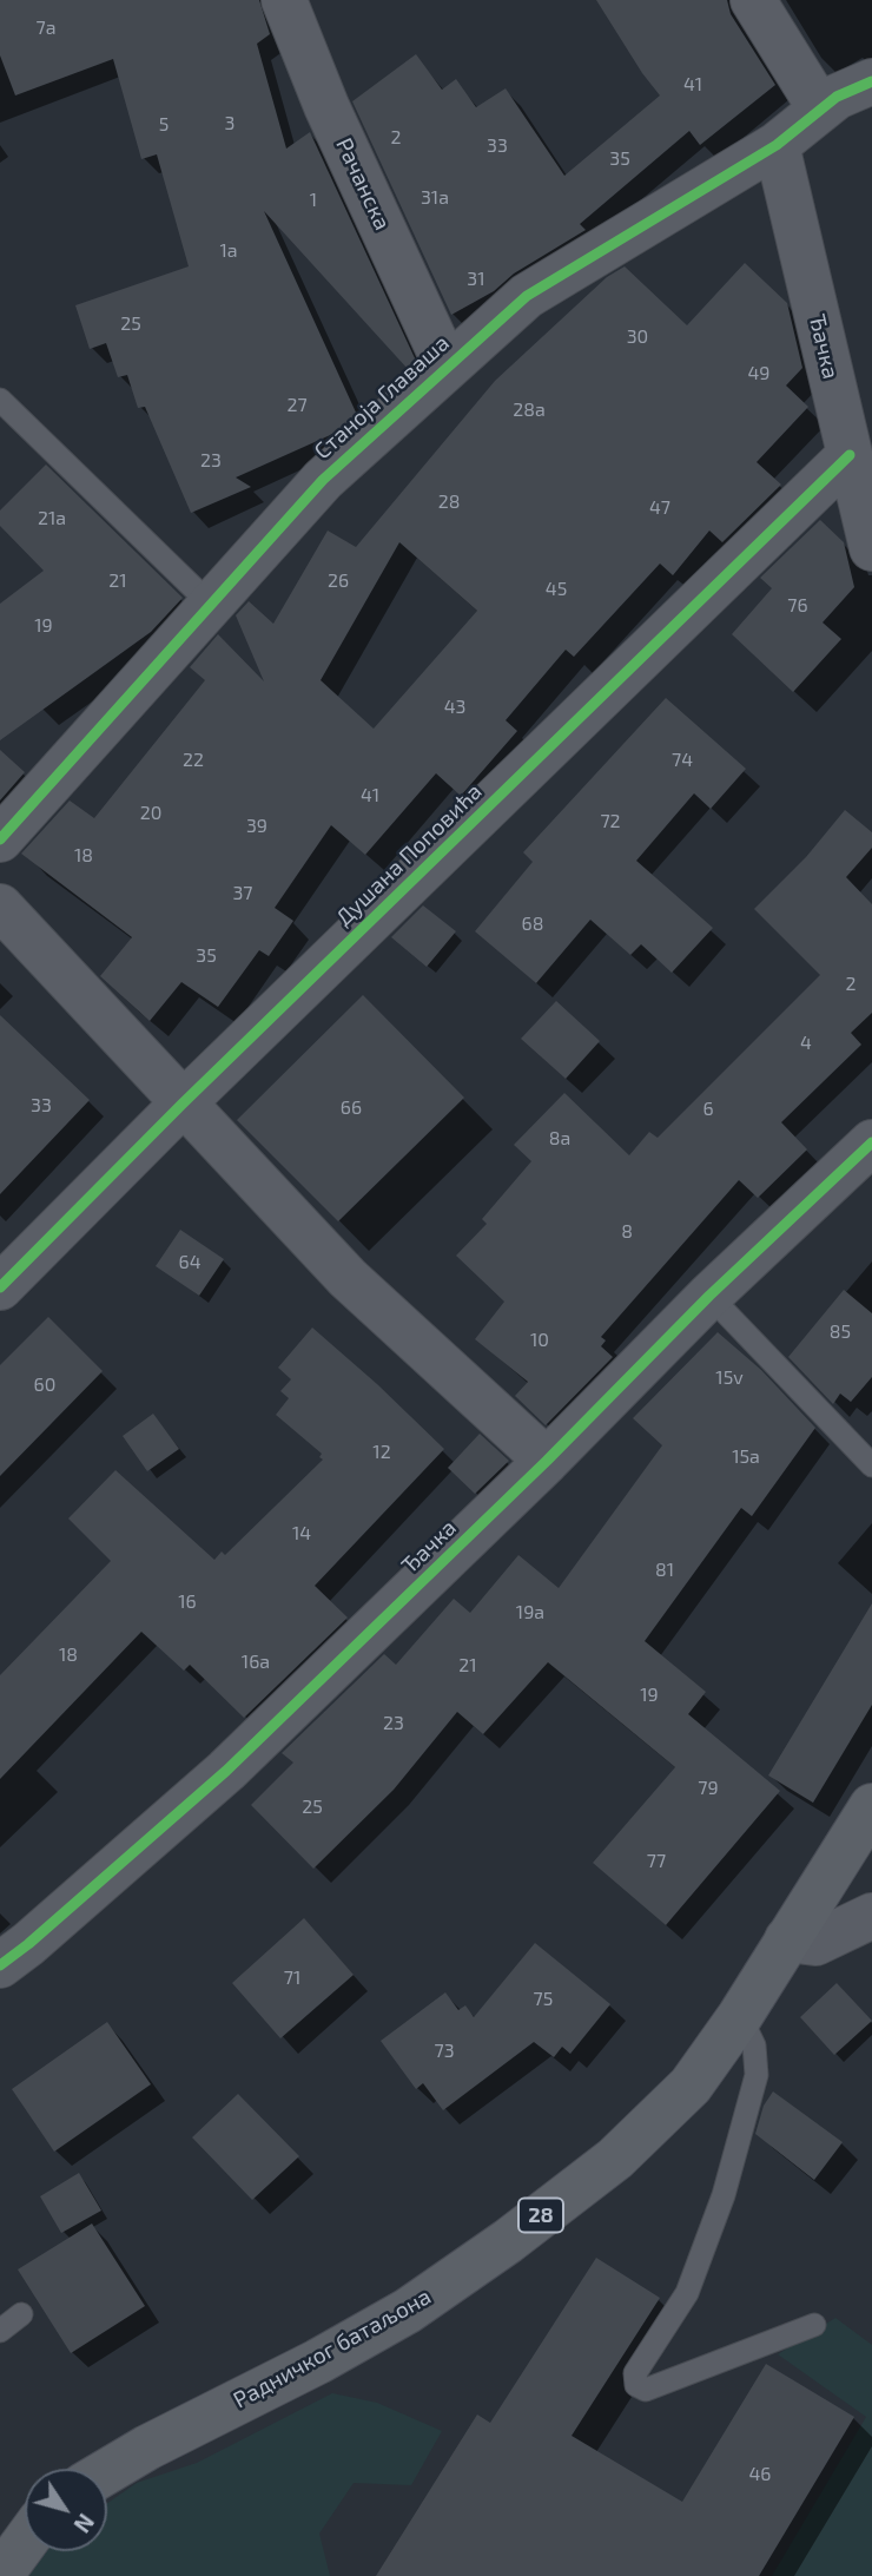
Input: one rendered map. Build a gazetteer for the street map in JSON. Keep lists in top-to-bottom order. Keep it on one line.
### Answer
{"streets":{"main road":["28","Радничког батаљона"],"street":["Рачанска","Ђачка","Станоја Главаша","Душана Поповића"]},"crossings":[["Рачанска","Станоја Главаша"],["Ђачка","Станоја Главаша"],["Ђачка","Душана Поповића"]],"house_numbers":["7a","41","3","5","2","33","35","31a","1","1a","31","25","30","49","27","28a","23","28","47","21a","21","26","45","76","19","43","22","74","41","20","72","39","18","37","68","35","2","4","33","66","6","8a","8","64","85","10","15v","60","12","15a","14","81","16","19a","18","16a","21","19","23","79","25","77","71","75","73","46"],"north":"bottom right"}
